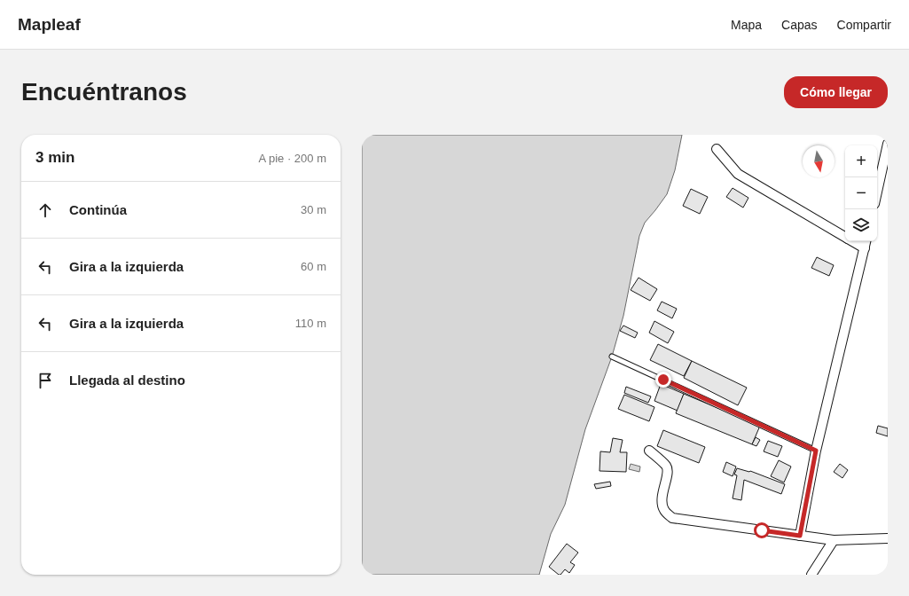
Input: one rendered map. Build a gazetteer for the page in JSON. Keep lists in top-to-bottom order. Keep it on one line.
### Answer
{"north":"bottom","page":{"header":"Mapleaf","nav":["Mapa","Capas","Compartir"],"buttons":"Cómo llegar","title":"Encuéntranos","heading":["3 min","A pie · 200 m"],"map_buttons":["+","−"],"list":[["Continúa","30 m"],["Gira a la izquierda","60 m"],["Gira a la izquierda","110 m"],"Llegada al destino"]}}
